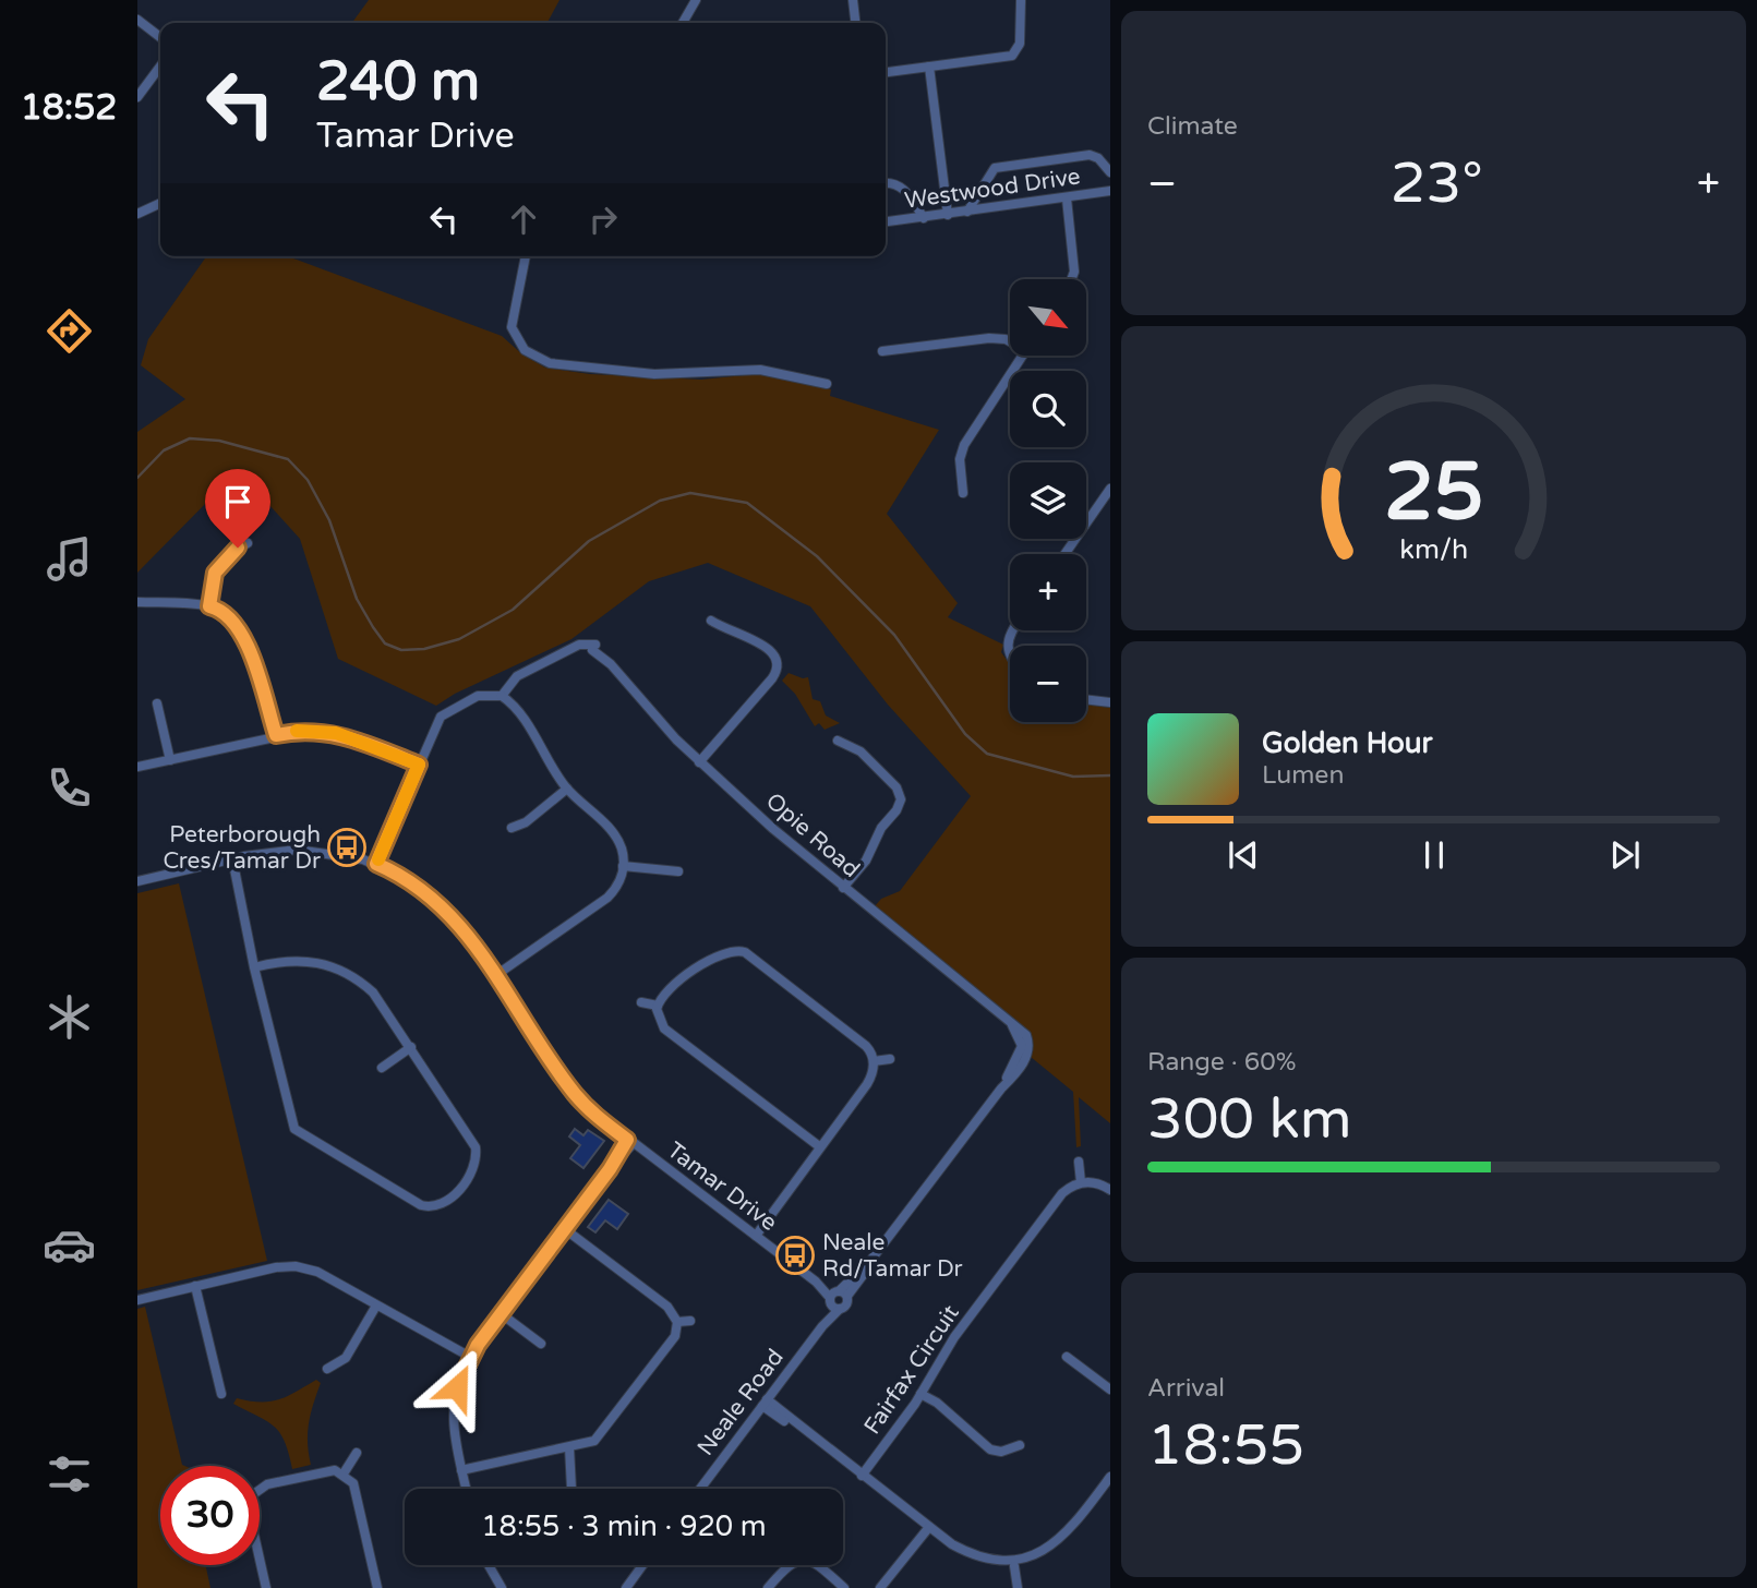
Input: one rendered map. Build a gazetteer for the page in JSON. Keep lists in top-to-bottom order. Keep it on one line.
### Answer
{"streets":{"street":["Westwood Drive","Opie Road","Tamar Drive","Fairfax Circuit","Neale Road"]},"crossings":[["Opie Road","Neale Road"],["Tamar Drive","Neale Road"]],"places":{"bus stop":["Peterborough Cres/Tamar Dr","Neale Rd/Tamar Dr"]},"north":"bottom right","page":{"tabs":"18:52","tile":["Climate",["Range · 60%","300 km"],["Arrival","18:55"]],"turn":["240 m","Tamar Drive"],"heat":["−","23°","+"],"map_buttons":["+","−"],"song":["Golden Hour","Lumen"],"limit":"30","trip":"18:55 · 3 min · 920 m","gauge":["25","km/h"]}}
